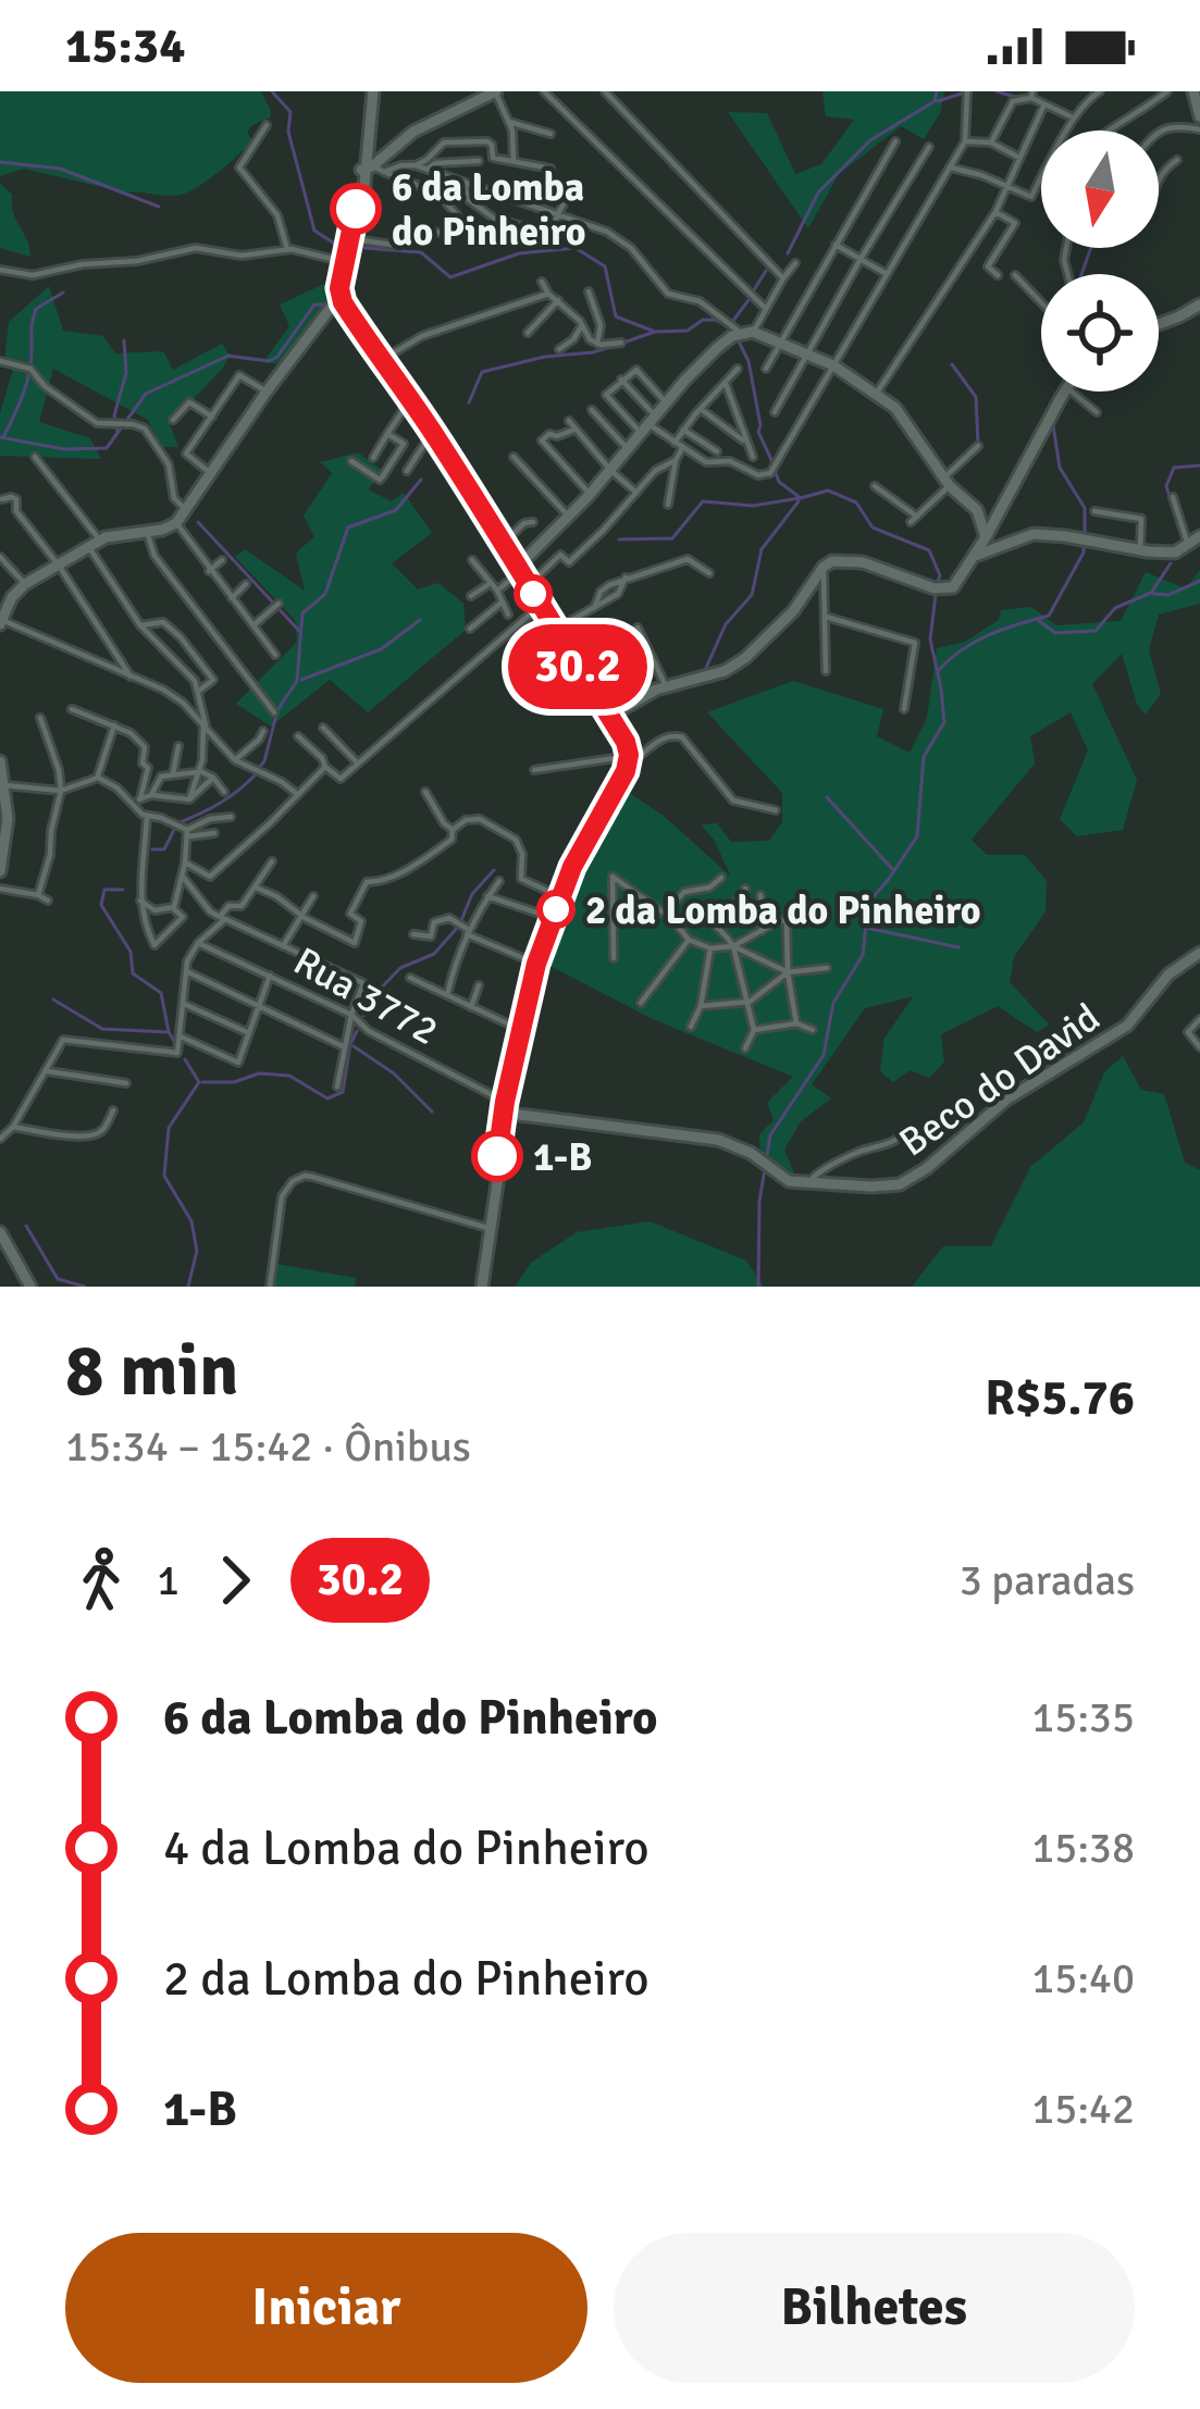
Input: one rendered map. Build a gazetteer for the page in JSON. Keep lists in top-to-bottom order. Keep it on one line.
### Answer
{"streets":{"main road":["Beco do David"],"street":["Rua 3772"]},"crossings":[["Rua 3772","Beco do David"]],"places":["6 da Lomba do Pinheiro","2 da Lomba do Pinheiro","1-B"],"lines":["bus line 30.2"],"north":"bottom","page":{"status":"15:34","on_map":"30.2","heading":["8 min","15:34 – 15:42 · Ônibus","R$5.76"],"legs":["1","30.2","3 paradas"],"list":[{"name":"6 da Lomba do Pinheiro","value":"15:35"},{"name":"4 da Lomba do Pinheiro","value":"15:38"},{"name":"2 da Lomba do Pinheiro","value":"15:40"},{"name":"1-B","value":"15:42"}],"buttons":["Iniciar","Bilhetes"]}}
